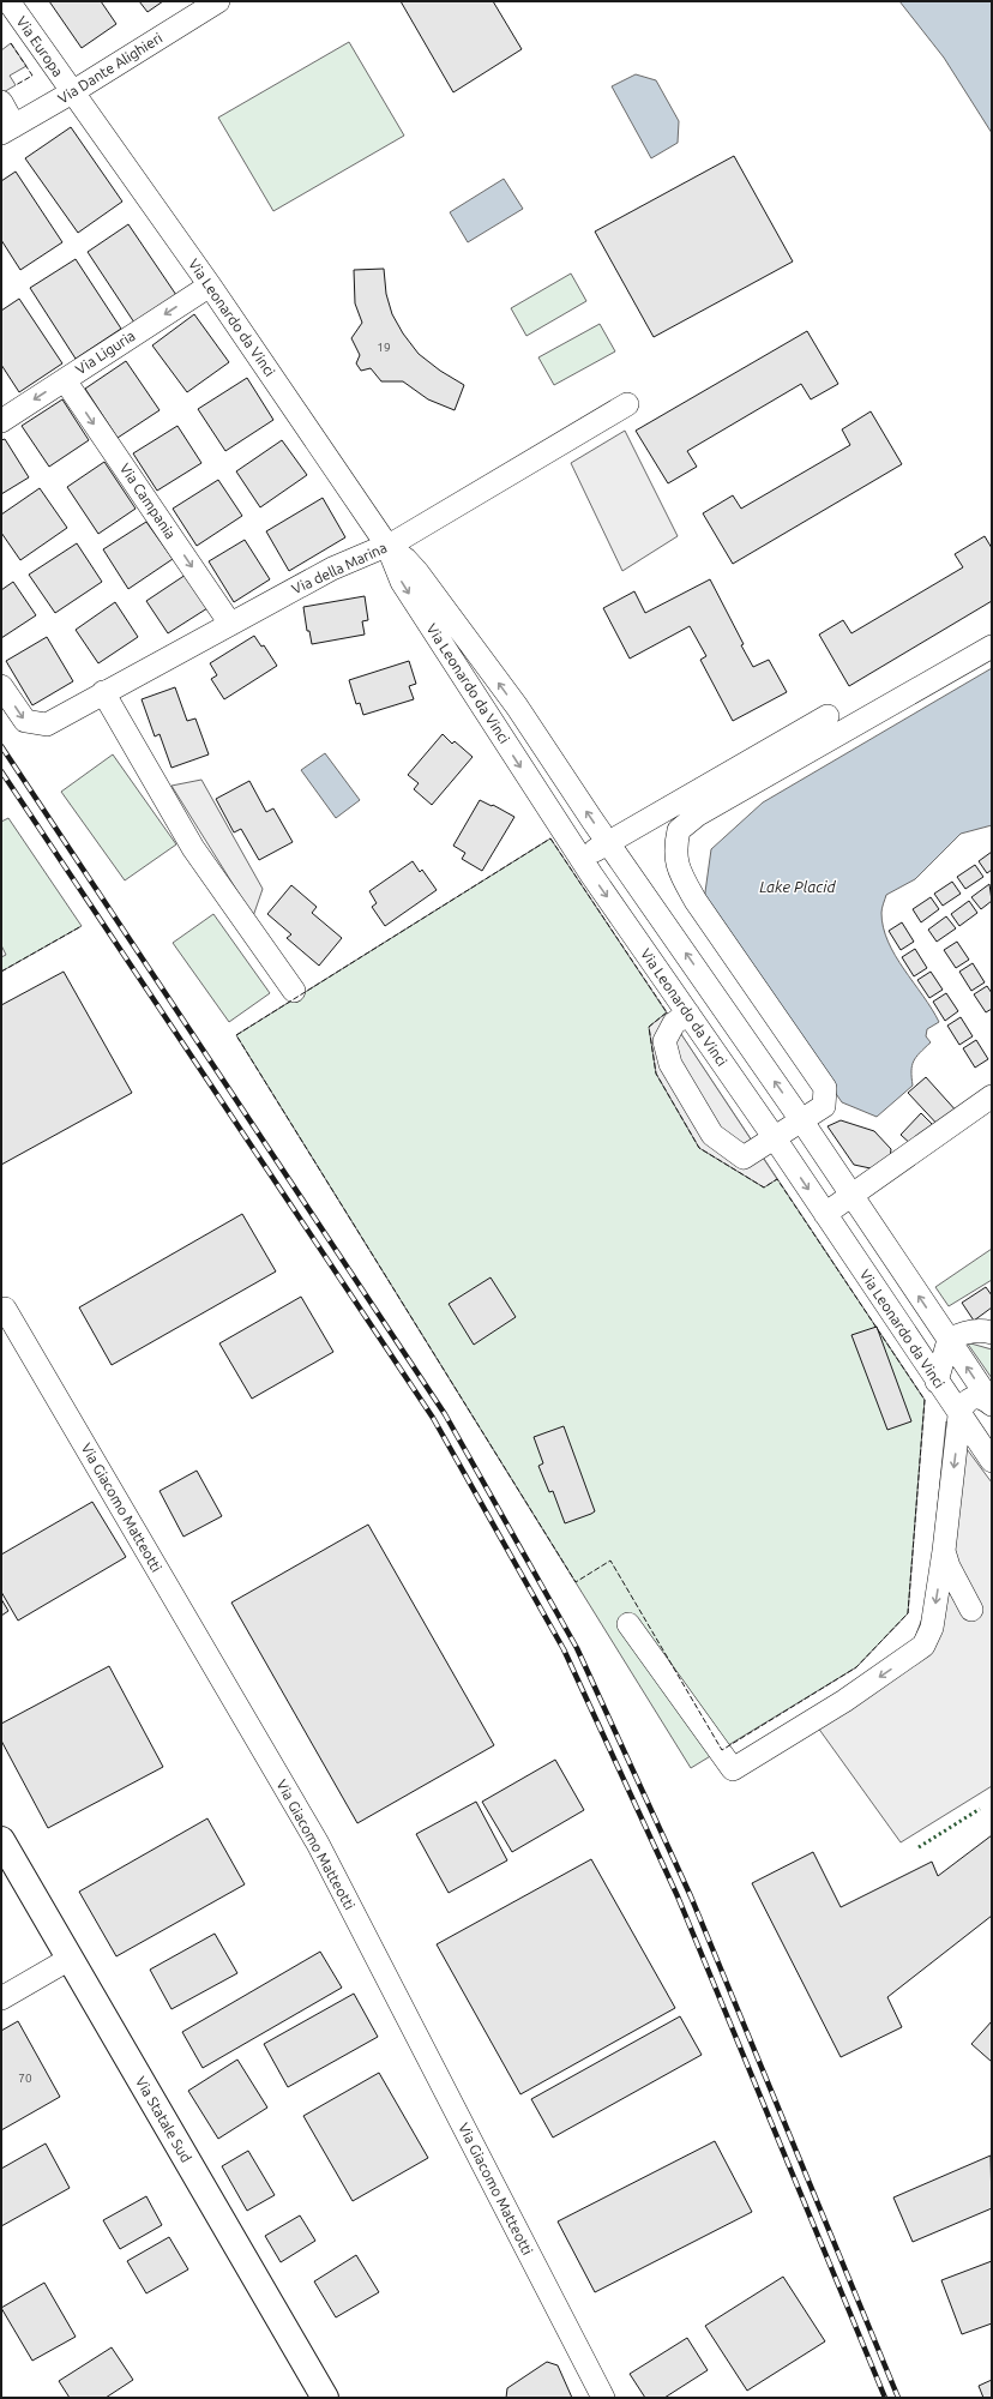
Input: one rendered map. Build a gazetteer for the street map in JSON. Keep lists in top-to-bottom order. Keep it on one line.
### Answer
{"streets":{"main road":["Via Statale Sud"],"street":["Via Europa","Via Dante Alighieri","Via Leonardo da Vinci","Via Liguria","Via Campania","Via della Marina","Via Giacomo Matteotti"]},"crossings":[["Via Europa","Via Dante Alighieri"],["Via Europa","Via Leonardo da Vinci"],["Via Dante Alighieri","Via Leonardo da Vinci"],["Via Leonardo da Vinci","Via Liguria"],["Via Leonardo da Vinci","Via della Marina"],["Via Liguria","Via Campania"],["Via Campania","Via della Marina"]],"one_way":["Via Liguria","Via Campania"],"water":["Lake Placid"],"house_numbers":["19","70"]}
